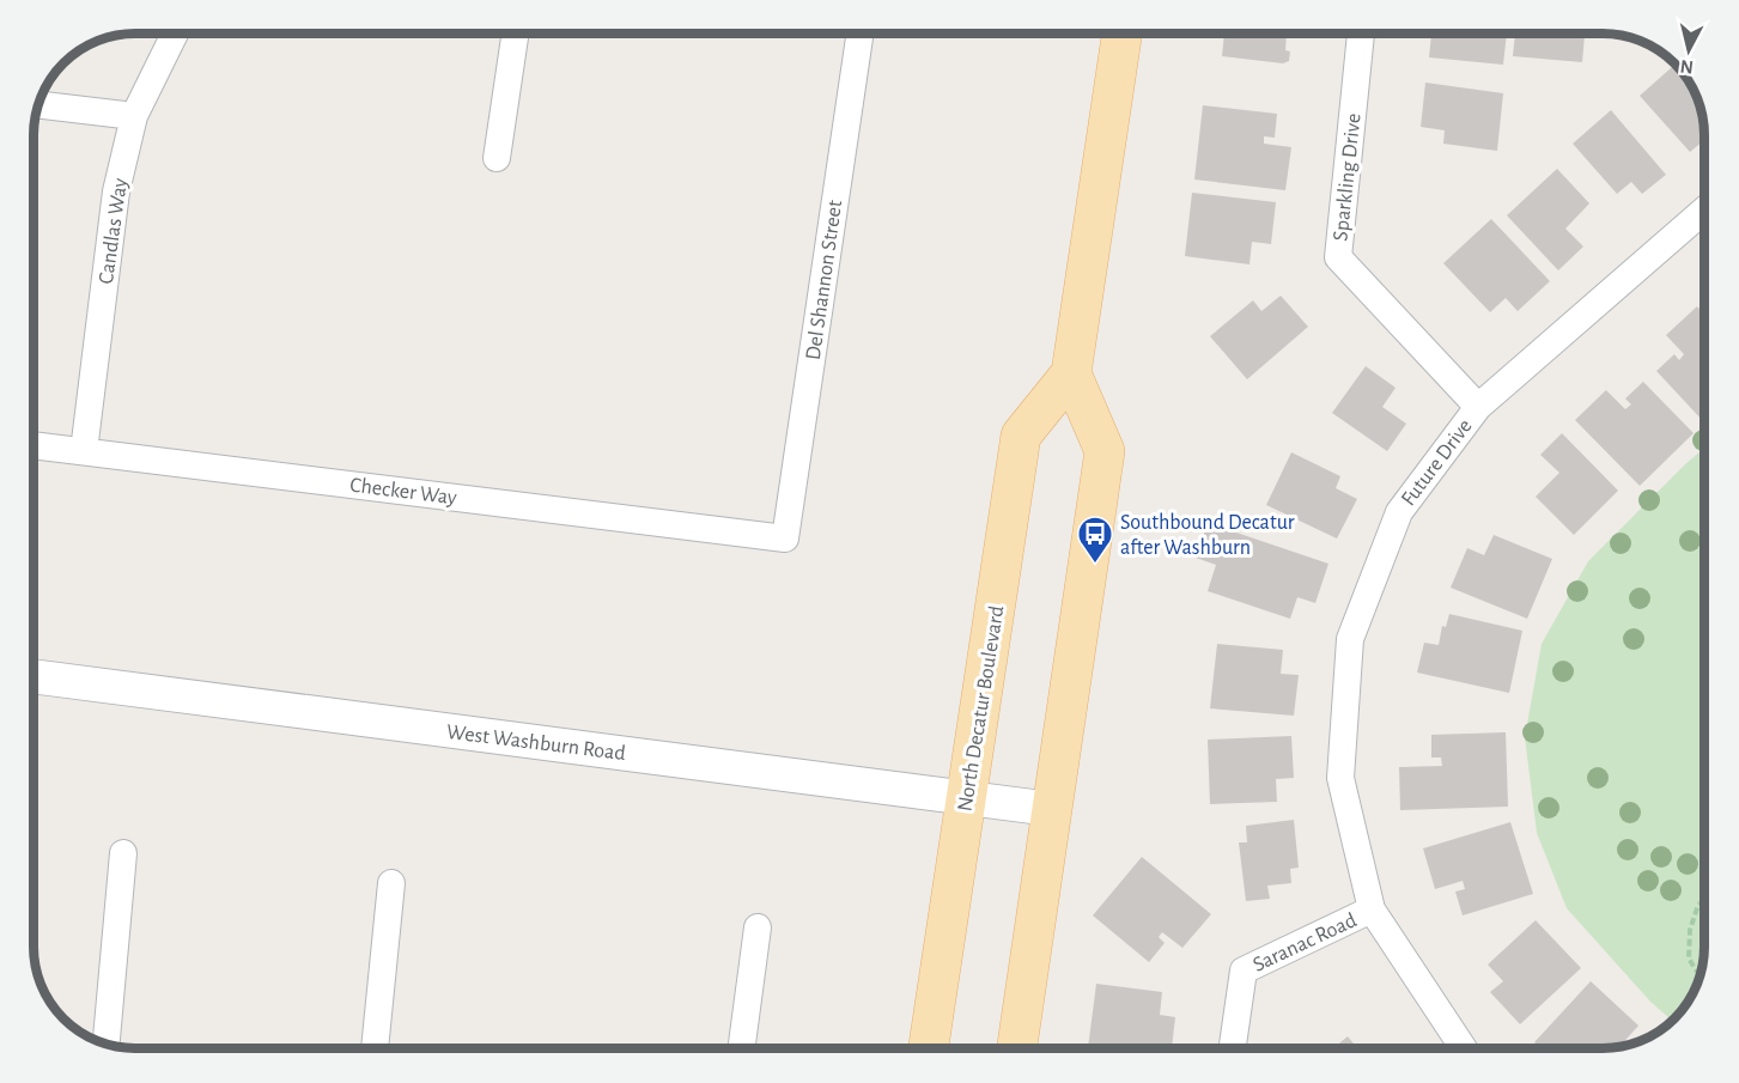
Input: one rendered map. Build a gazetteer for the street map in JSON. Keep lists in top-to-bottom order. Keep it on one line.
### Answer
{"streets":{"main road":["North Decatur Boulevard"],"street":["Sparkling Drive","Candlas Way","Del Shannon Street","Future Drive","Checker Way","West Washburn Road","Saranac Road"]},"crossings":[["Sparkling Drive","Future Drive"],["Candlas Way","Checker Way"],["Del Shannon Street","Checker Way"],["Future Drive","Saranac Road"],["North Decatur Boulevard","West Washburn Road"]],"places":{"bus stop":["Southbound Decatur after Washburn"]},"north":"bottom"}
